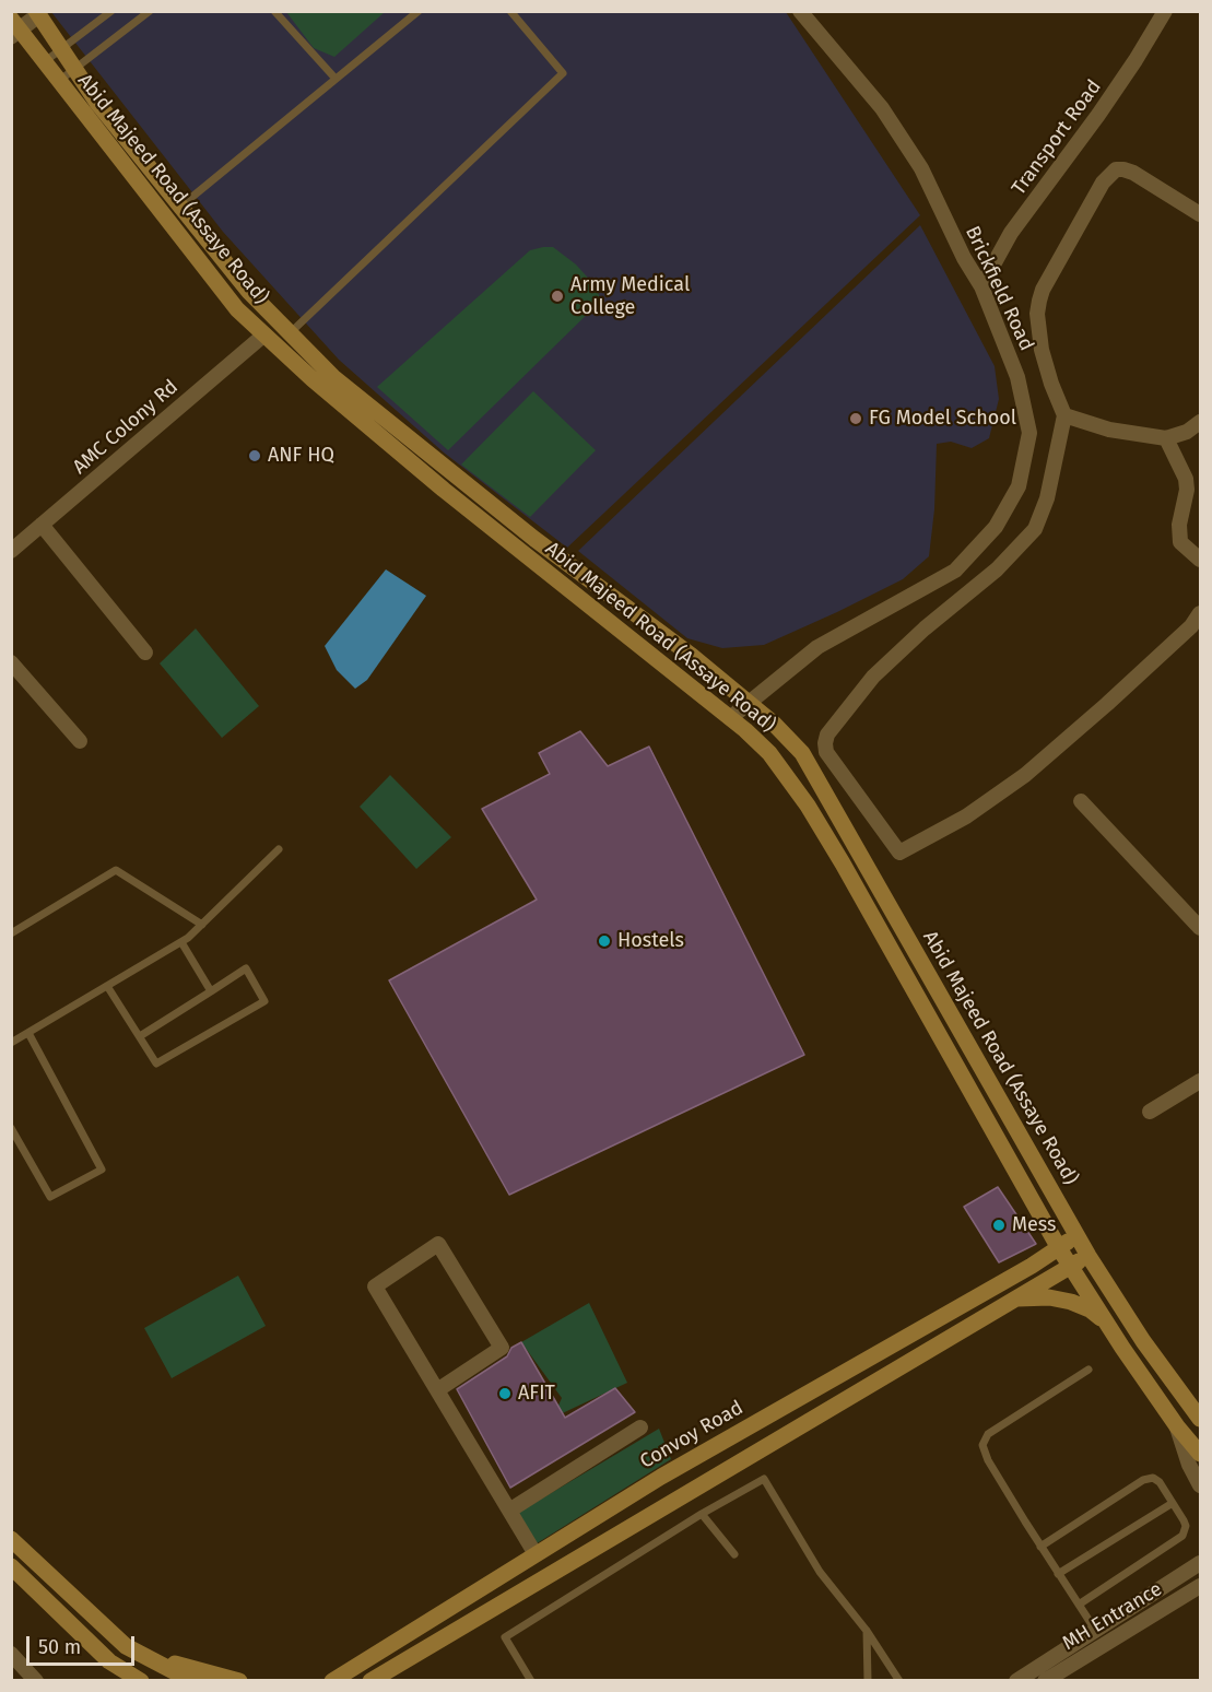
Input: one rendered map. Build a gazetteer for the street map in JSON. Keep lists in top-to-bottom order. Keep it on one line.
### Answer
{"streets":{"main road":["Abid Majeed Road (Assaye Road)","Convoy Road"],"street":["Transport Road","Brickfield Road","AMC Colony Rd","MH Entrance"]},"crossings":[["Transport Road","Brickfield Road"],["Abid Majeed Road (Assaye Road)","Brickfield Road"],["Abid Majeed Road (Assaye Road)","AMC Colony Rd"],["Abid Majeed Road (Assaye Road)","Convoy Road"]],"places":["Army Medical College","FG Model School","ANF HQ","Hostels","Mess","AFIT"],"scale_bar":"50 m"}
